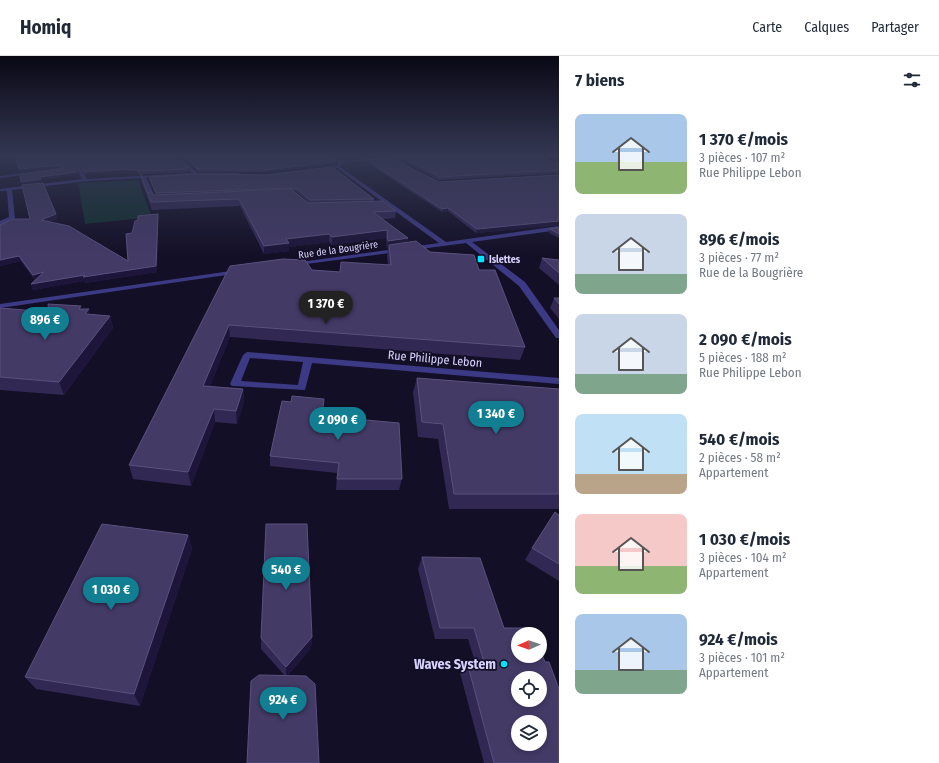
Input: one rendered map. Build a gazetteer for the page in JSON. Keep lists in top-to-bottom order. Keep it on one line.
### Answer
{"streets":{"street":["Rue de la Bougrière","Rue Philippe Lebon"]},"places":{"transit":["Islettes"],"other":["Waves System"]},"north":"left","page":{"header":"Homiq","nav":["Carte","Calques","Partager"],"heading":"7 biens","list":[{"name":"1 370 €/mois","note":"3 pièces · 107 m² · Rue Philippe Lebon"},{"name":"896 €/mois","note":"3 pièces · 77 m² · Rue de la Bougrière"},{"name":"2 090 €/mois","note":"5 pièces · 188 m² · Rue Philippe Lebon"},{"name":"540 €/mois","note":"2 pièces · 58 m² · Appartement"},{"name":"1 030 €/mois","note":"3 pièces · 104 m² · Appartement"},{"name":"924 €/mois","note":"3 pièces · 101 m² · Appartement"}],"price":["1 370 €","896 €","1 340 €","2 090 €","540 €","1 030 €","924 €"]}}
